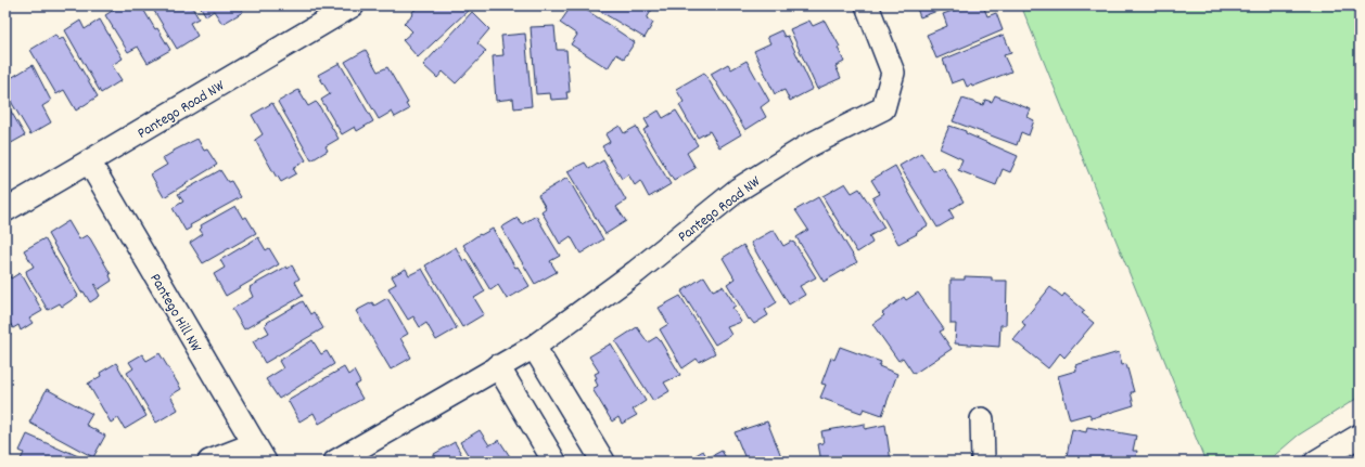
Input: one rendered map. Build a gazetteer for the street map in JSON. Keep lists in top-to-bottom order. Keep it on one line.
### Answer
{"streets":{"street":["Pantego Road NW","Pantego Hill NW"]},"crossings":[["Pantego Road NW","Pantego Hill NW"]]}
